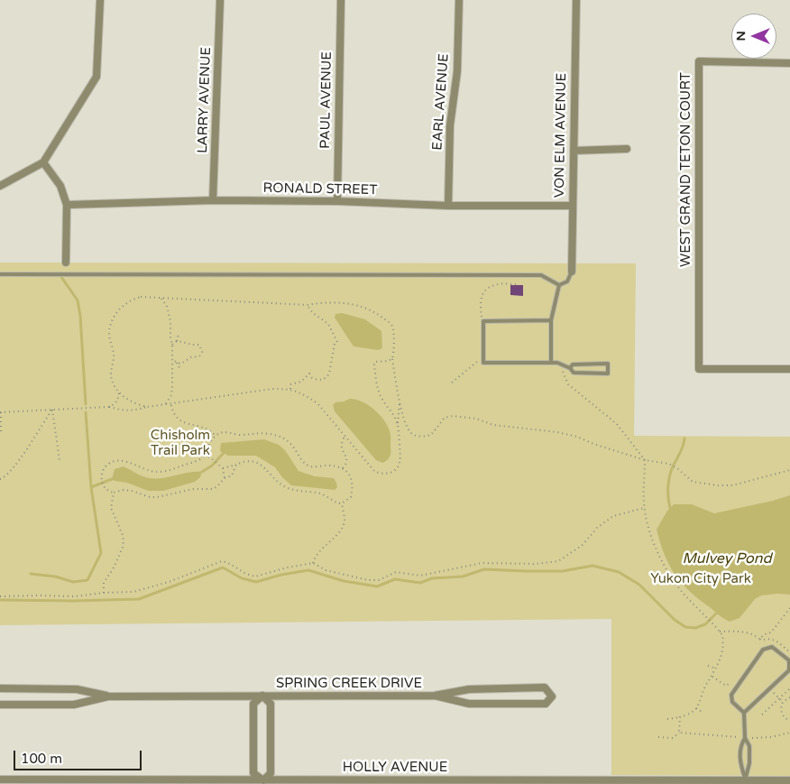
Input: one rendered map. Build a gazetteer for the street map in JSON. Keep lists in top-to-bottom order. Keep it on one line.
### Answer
{"streets":{"street":["LARRY AVENUE","PAUL AVENUE","EARL AVENUE","VON ELM AVENUE","WEST GRAND TETON COURT","RONALD STREET","SPRING CREEK DRIVE","HOLLY AVENUE"]},"crossings":[["LARRY AVENUE","RONALD STREET"],["PAUL AVENUE","RONALD STREET"],["EARL AVENUE","RONALD STREET"],["VON ELM AVENUE","RONALD STREET"],["SPRING CREEK DRIVE","HOLLY AVENUE"]],"water":["Mulvey Pond"],"parks":["Chisholm Trail Park","Yukon City Park"],"scale_bar":"100 m","north":"left"}
